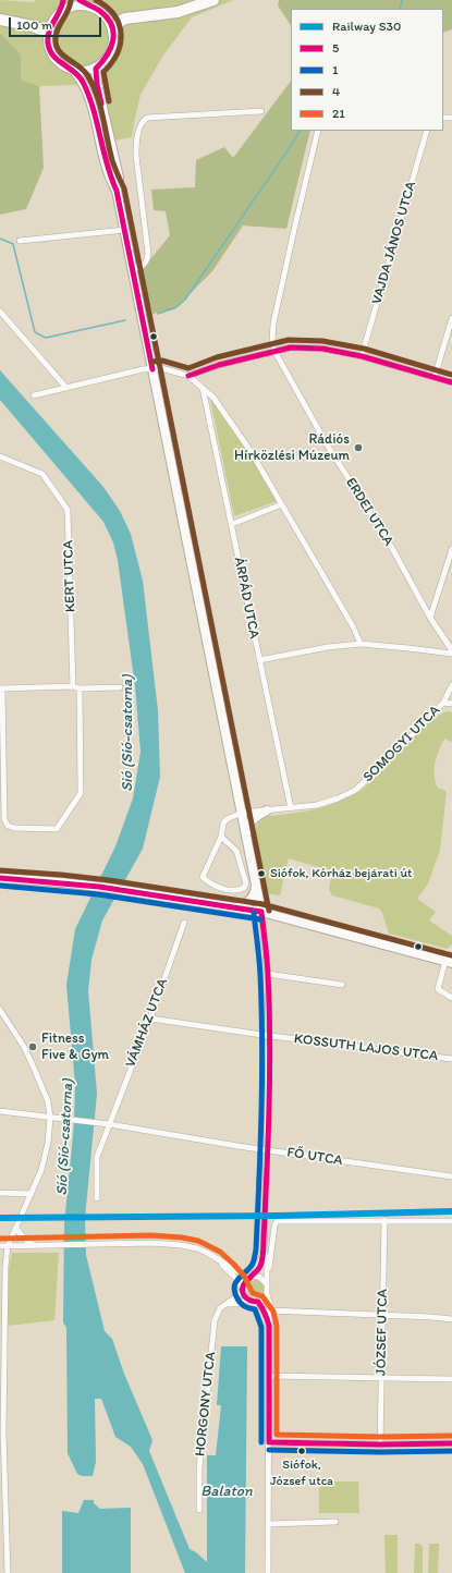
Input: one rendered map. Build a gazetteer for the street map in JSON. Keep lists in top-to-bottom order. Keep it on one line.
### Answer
{"streets":{"street":["VAJDA JÁNOS UTCA","ERDEI UTCA","KERT UTCA","ÁRPÁD UTCA","SOMOGYI UTCA","VÁMHÁZ UTCA","KOSSUTH LAJOS UTCA","FŐ UTCA","JÓZSEF UTCA","HORGONY UTCA"]},"crossings":[["ÁRPÁD UTCA","SOMOGYI UTCA"],["VÁMHÁZ UTCA","KOSSUTH LAJOS UTCA"],["VÁMHÁZ UTCA","FŐ UTCA"]],"water":["Sió (Sió-csatorna)","Balaton"],"places":["Rádiós Hírközlési Múzeum","Siófok, Kórház bejárati út","Fitness Five & Gym","Siófok, József utca"],"lines":["transit line 5","transit line 4","transit line 1","rail line S30","transit line 21"],"legend":["Railway S30","5","1","4","21"],"scale_bar":"100 m"}
